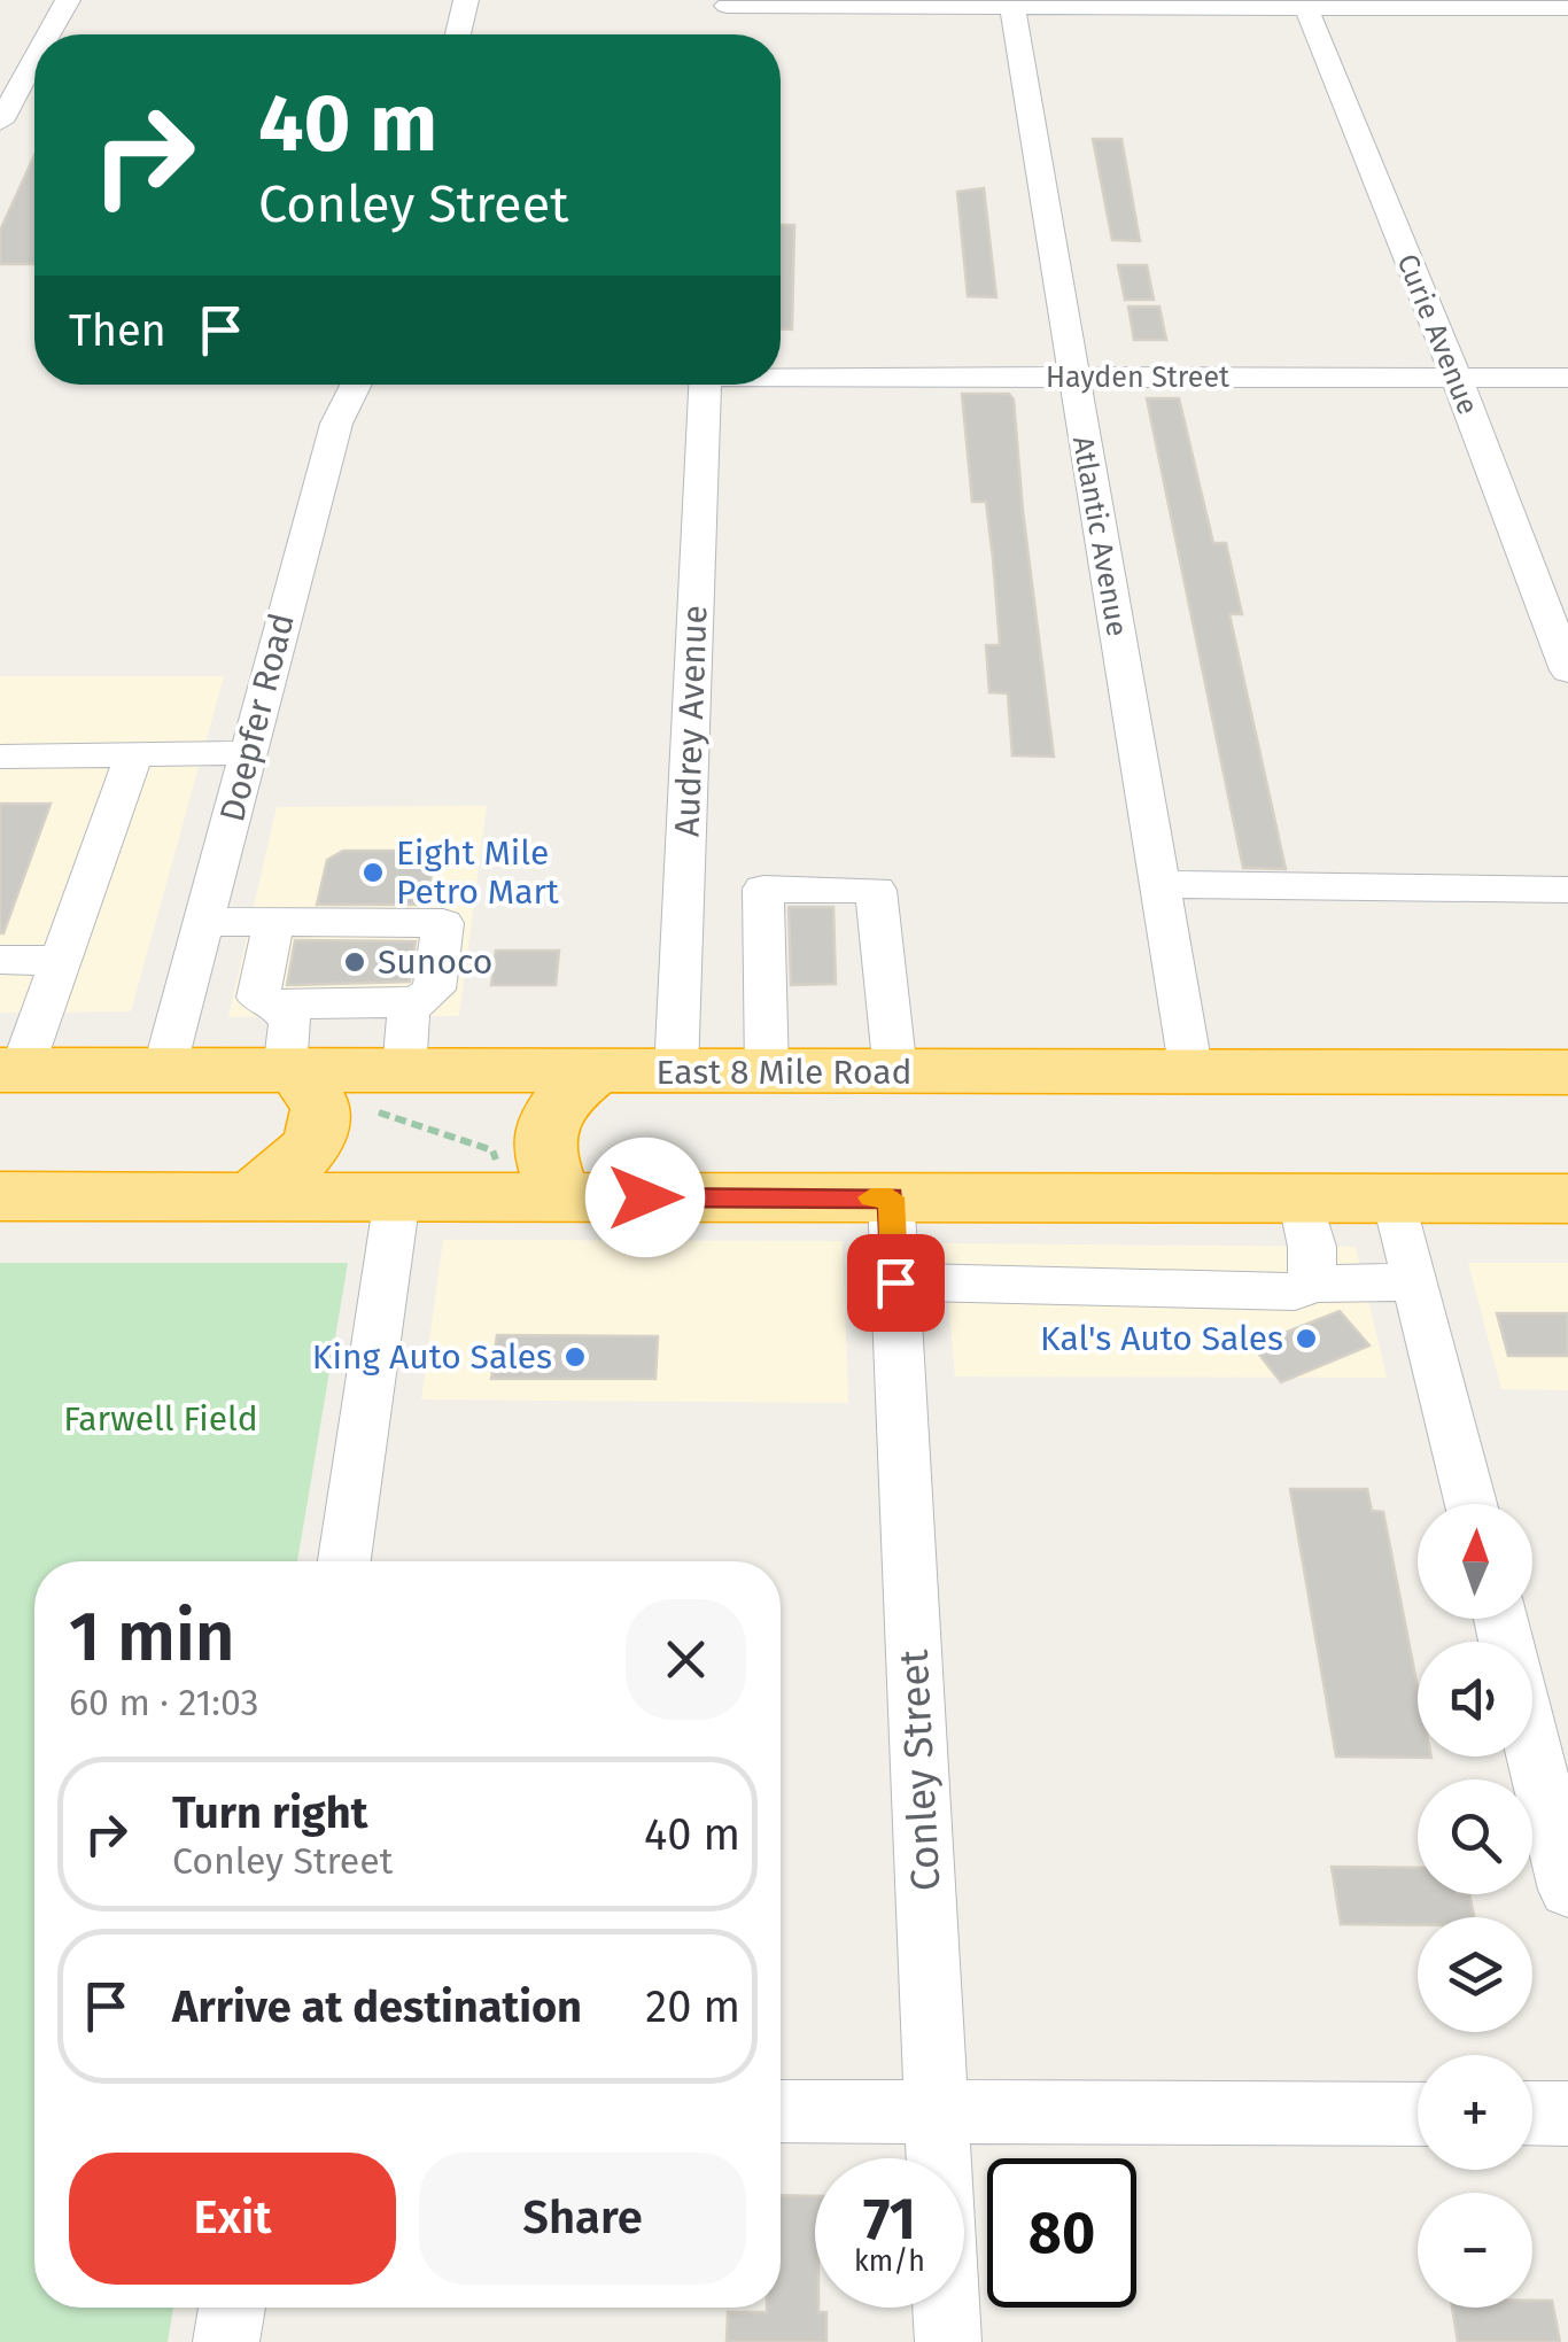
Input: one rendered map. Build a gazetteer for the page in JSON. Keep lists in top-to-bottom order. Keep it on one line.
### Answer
{"streets":{"highway":["East 8 Mile Road"],"street":["Curie Avenue","Hayden Street","Atlantic Avenue","Doepfer Road","Audrey Avenue","Conley Street"]},"crossings":[["Curie Avenue","Hayden Street"],["Hayden Street","Atlantic Avenue"],["Atlantic Avenue","East 8 Mile Road"],["Doepfer Road","East 8 Mile Road"],["Audrey Avenue","East 8 Mile Road"]],"parks":["Farwell Field"],"places":["Eight Mile Petro Mart","Sunoco","Kal's Auto Sales","King Auto Sales"],"north":"top","page":{"turn":["40 m","Conley Street"],"then":"Then","map_buttons":["+","−"],"heading":["1 min","60 m · 21:03"],"list":[{"name":"Turn right","note":"Conley Street","value":"40 m"},{"name":"Arrive at destination","value":"20 m"}],"buttons":["Exit","Share"],"speed":"71 km/h","limit":"80"}}
